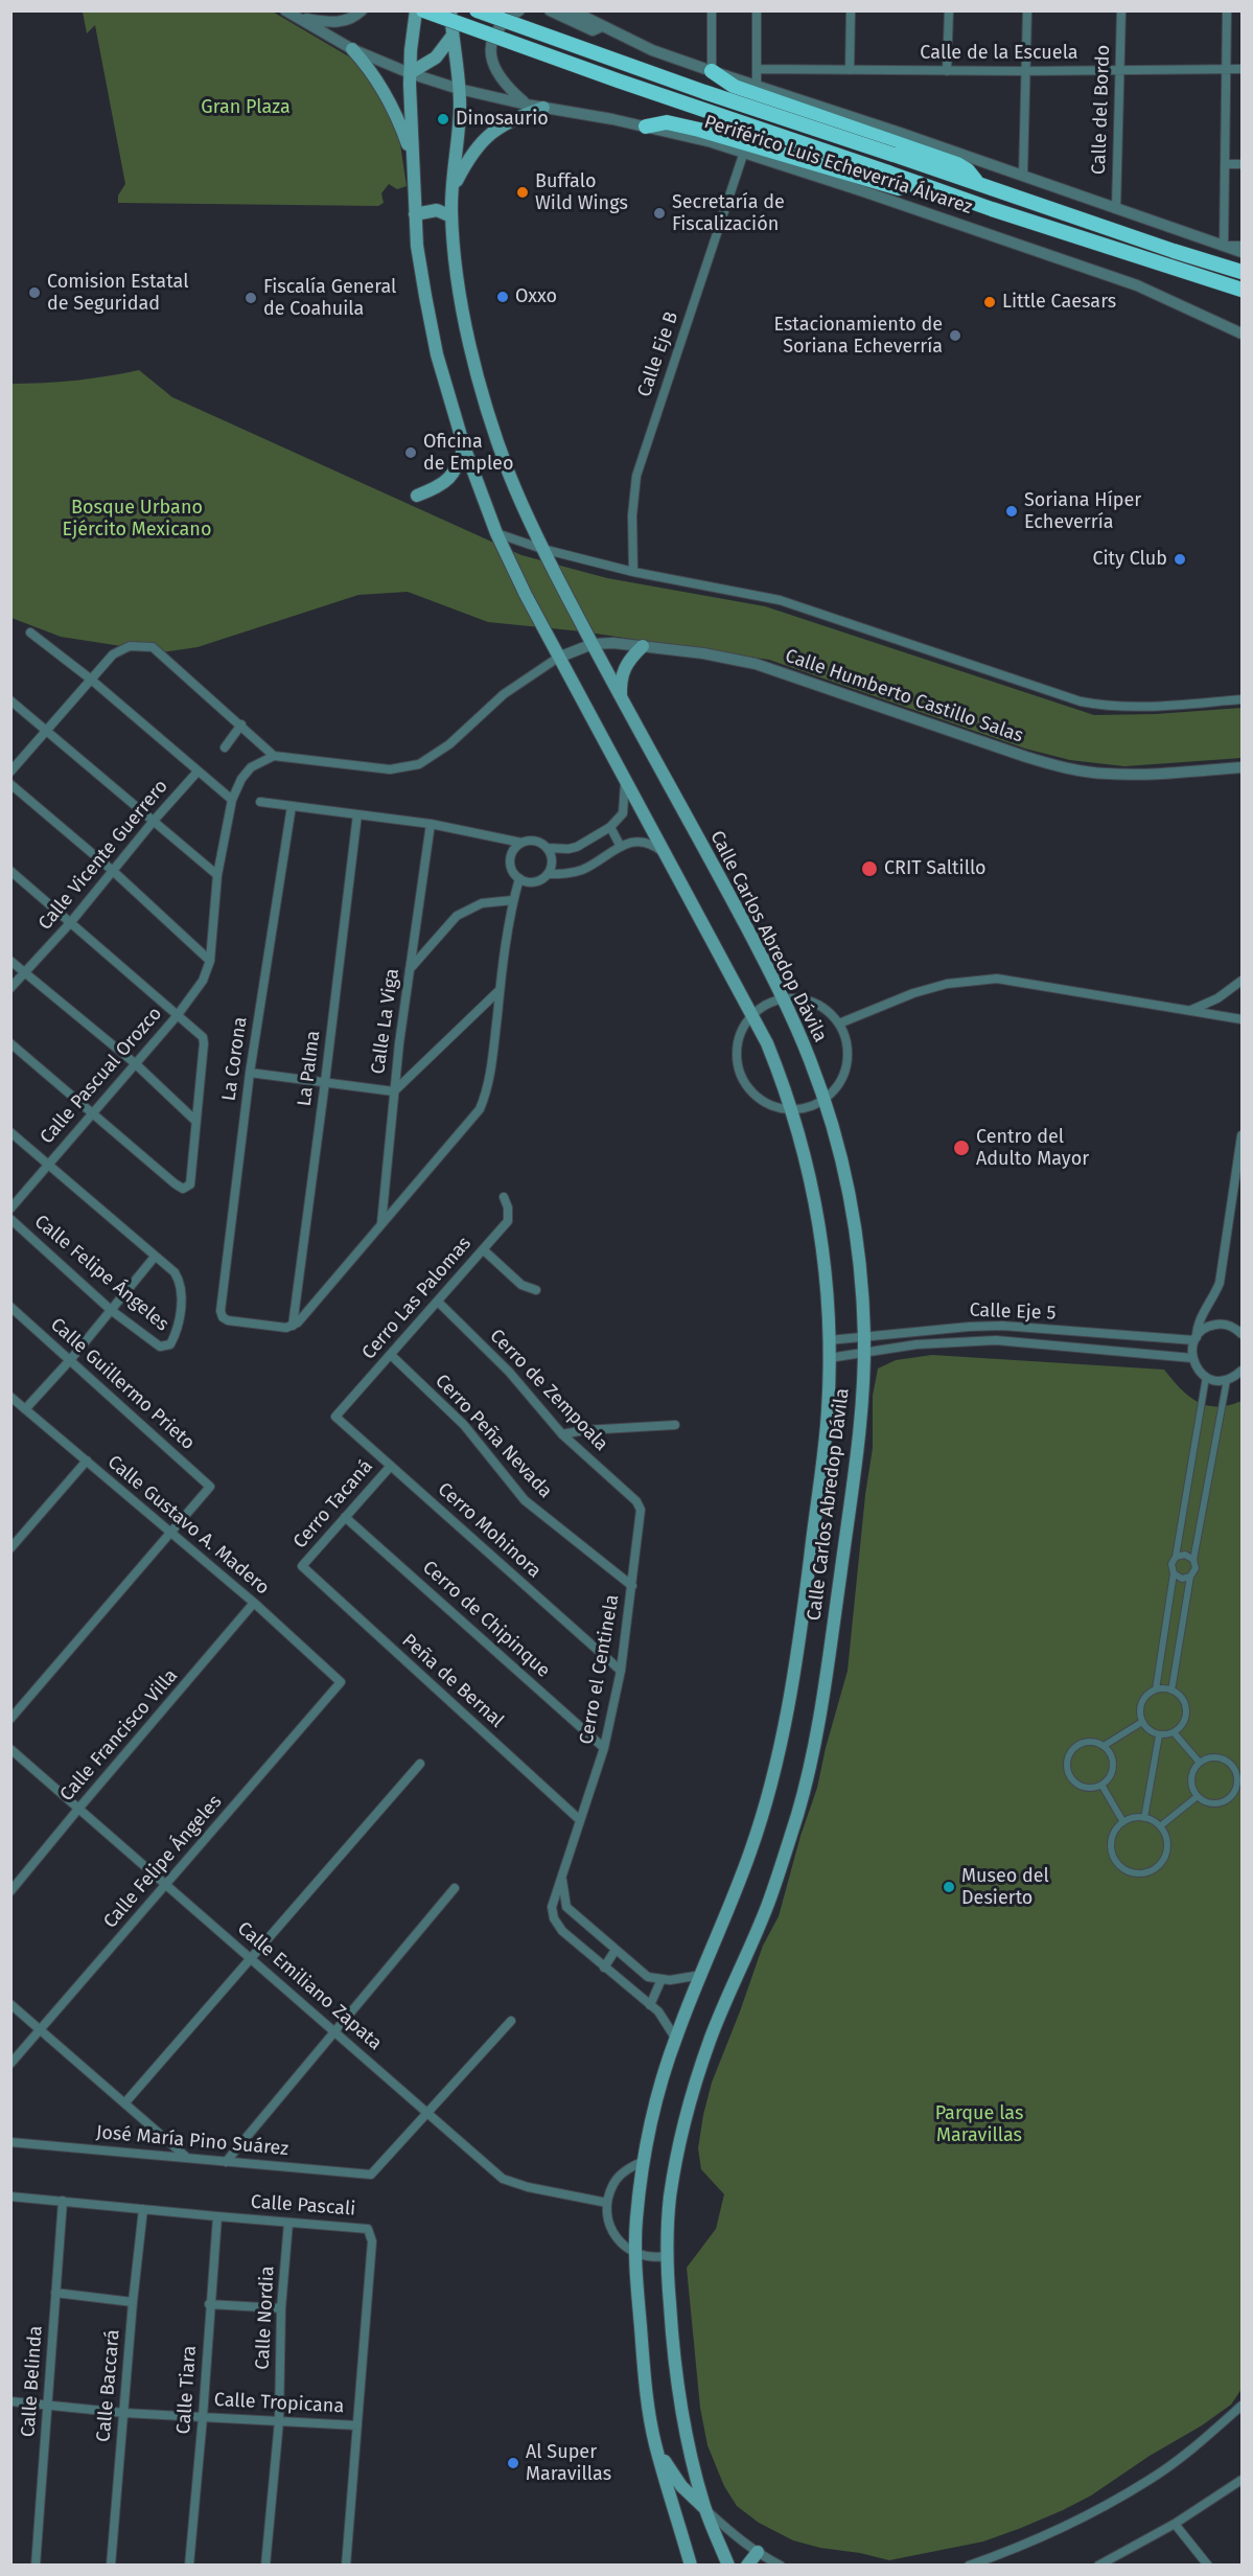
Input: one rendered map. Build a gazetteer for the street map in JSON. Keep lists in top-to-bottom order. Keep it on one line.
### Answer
{"streets":{"highway":["Periférico Luis Echeverría Álvarez"],"main road":["Calle Carlos Abredop Dávila"],"street":["Calle de la Escuela","Calle del Bordo","Calle Eje B","Calle Humberto Castillo Salas","Calle Vicente Guerrero","Calle La Viga","La Corona","La Palma","Calle Pascual Orozco","Calle Felipe Ángeles","Cerro Las Palomas","Calle Eje 5","Calle Guillermo Prieto","Cerro de Zempoala","Cerro Peña Nevada","Cerro Tacaná","Calle Gustavo A. Madero","Cerro Mohinora","Cerro de Chipinque","Cerro el Centinela","Peña de Bernal","Calle Francisco Villa","Calle Emiliano Zapata","José María Pino Suárez","Calle Pascali","Calle Nordia","Calle Belinda","Calle Baccará","Calle Tiara","Calle Tropicana"]},"crossings":[["Calle de la Escuela","Calle del Bordo"],["Periférico Luis Echeverría Álvarez","Calle Eje B"],["Periférico Luis Echeverría Álvarez","Calle Carlos Abredop Dávila"],["Calle Humberto Castillo Salas","Calle Carlos Abredop Dávila"],["Calle Carlos Abredop Dávila","Calle Eje 5"],["La Corona","La Palma"],["Calle Felipe Ángeles","Calle Gustavo A. Madero"],["Calle Felipe Ángeles","Calle Emiliano Zapata"],["Cerro Las Palomas","Cerro de Zempoala"],["Cerro Las Palomas","Cerro Peña Nevada"],["Cerro Las Palomas","Cerro Mohinora"],["Calle Guillermo Prieto","Calle Gustavo A. Madero"],["Cerro de Zempoala","Cerro el Centinela"],["Cerro Peña Nevada","Cerro el Centinela"],["Cerro Tacaná","Cerro Mohinora"],["Cerro Tacaná","Cerro de Chipinque"],["Cerro Tacaná","Peña de Bernal"],["Calle Gustavo A. Madero","Calle Francisco Villa"],["Cerro Mohinora","Cerro el Centinela"],["Cerro de Chipinque","Cerro el Centinela"],["Cerro el Centinela","Peña de Bernal"],["Calle Francisco Villa","Calle Emiliano Zapata"],["Calle Emiliano Zapata","José María Pino Suárez"],["Calle Pascali","Calle Nordia"],["Calle Pascali","Calle Belinda"],["Calle Pascali","Calle Baccará"],["Calle Pascali","Calle Tiara"],["Calle Pascali","Calle Tropicana"],["Calle Nordia","Calle Tropicana"],["Calle Belinda","Calle Tropicana"],["Calle Baccará","Calle Tropicana"],["Calle Tiara","Calle Tropicana"]],"parks":["Gran Plaza","Bosque Urbano Ejército Mexicano","Parque las Maravillas"],"places":["Dinosaurio","Buffalo Wild Wings","Secretaría de Fiscalización","Comision Estatal de Seguridad","Oxxo","Fiscalía General de Coahuila","Little Caesars","Estacionamiento de Soriana Echeverría","Oficina de Empleo","Soriana Híper Echeverría","City Club","CRIT Saltillo","Centro del Adulto Mayor","Museo del Desierto","Al Super Maravillas"]}
